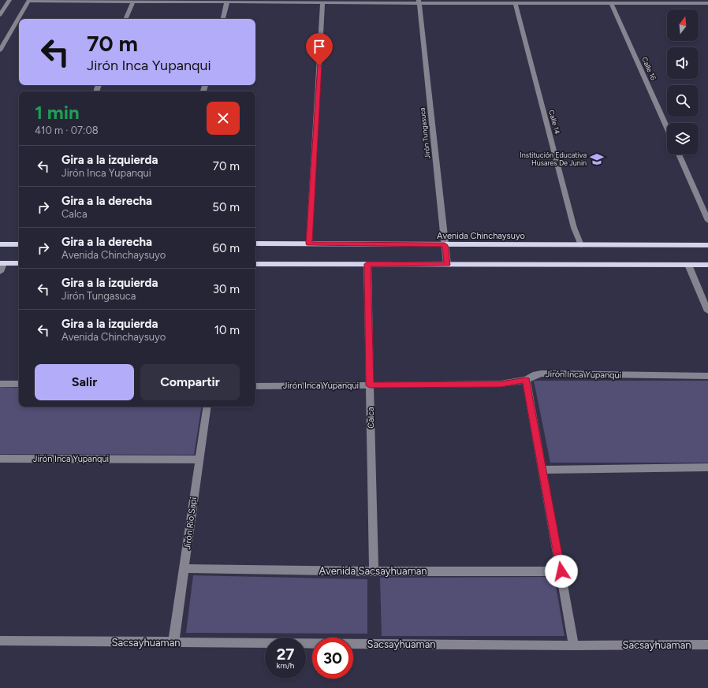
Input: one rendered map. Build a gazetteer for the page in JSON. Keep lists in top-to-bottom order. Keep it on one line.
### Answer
{"streets":{"main road":["Avenida Chinchaysuyo"],"street":["Calle 16","Calle 14","Jirón Tungasuca","Jirón Inca Yupanqui","Calca","Jirón Rio Sapi","Avenida Sacsayhuaman","Sacsayhuaman"]},"crossings":[["Calle 14","Avenida Chinchaysuyo"],["Jirón Tungasuca","Avenida Chinchaysuyo"],["Jirón Inca Yupanqui","Calca"],["Jirón Inca Yupanqui","Jirón Rio Sapi"],["Calca","Avenida Sacsayhuaman"],["Jirón Rio Sapi","Avenida Sacsayhuaman"],["Jirón Rio Sapi","Sacsayhuaman"]],"places":{"school or university":["Institución Educativa Husares De Junin"]},"north":"top","page":{"turn":["70 m","Jirón Inca Yupanqui"],"heading":["1 min","410 m · 07:08"],"list":[{"name":"Gira a la izquierda","note":"Jirón Inca Yupanqui","value":"70 m"},{"name":"Gira a la derecha","note":"Calca","value":"50 m"},{"name":"Gira a la derecha","note":"Avenida Chinchaysuyo","value":"60 m"},{"name":"Gira a la izquierda","note":"Jirón Tungasuca","value":"30 m"},{"name":"Gira a la izquierda","note":"Avenida Chinchaysuyo","value":"10 m"}],"buttons":["Salir","Compartir"],"speed":"27 km/h","limit":"30"}}
